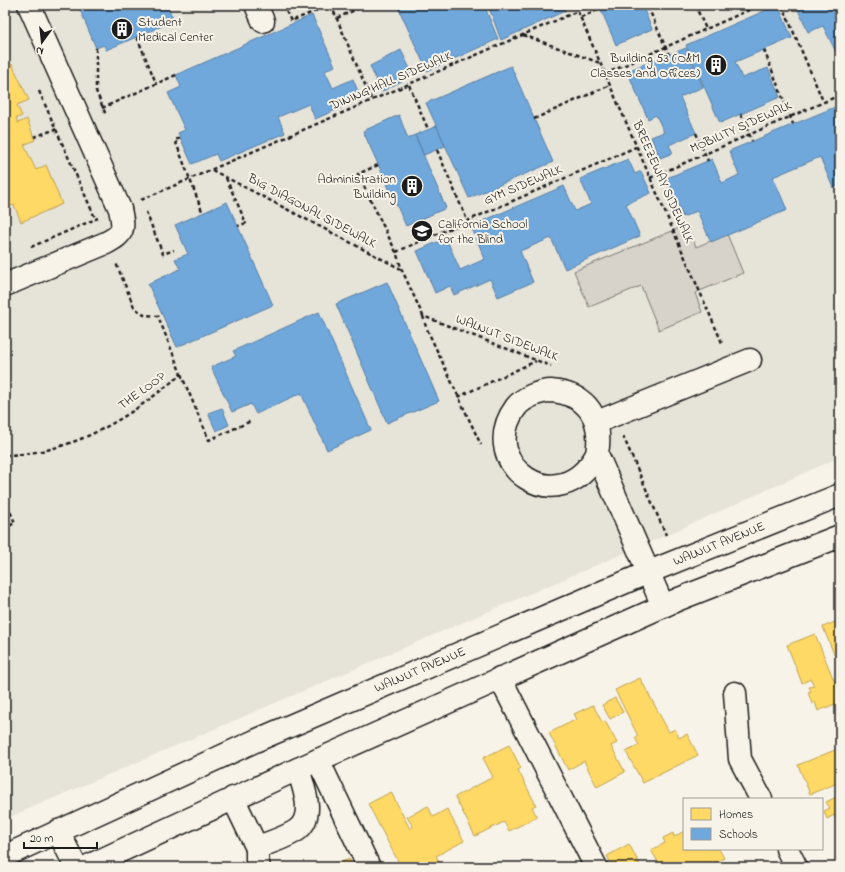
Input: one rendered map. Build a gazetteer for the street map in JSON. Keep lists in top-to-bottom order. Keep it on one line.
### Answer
{"streets":{"main road":["WALNUT AVENUE"],"path":["DINING HALL SIDEWALK","MOBILITY SIDEWALK","BREEZEWAY SIDEWALK","GYM SIDEWALK","BIG DIAGONAL SIDEWALK","WALNUT SIDEWALK","THE LOOP"]},"crossings":[["DINING HALL SIDEWALK","BREEZEWAY SIDEWALK"],["DINING HALL SIDEWALK","BIG DIAGONAL SIDEWALK"],["MOBILITY SIDEWALK","BREEZEWAY SIDEWALK"],["BREEZEWAY SIDEWALK","GYM SIDEWALK"]],"places":{"building":["Student Medical Center","Building 53 (O&M Classes and Offices)","Administration Building"],"school or university":["California School for the Blind"]},"legend":["Homes","Schools"],"scale_bar":"20 m","north":"bottom"}
